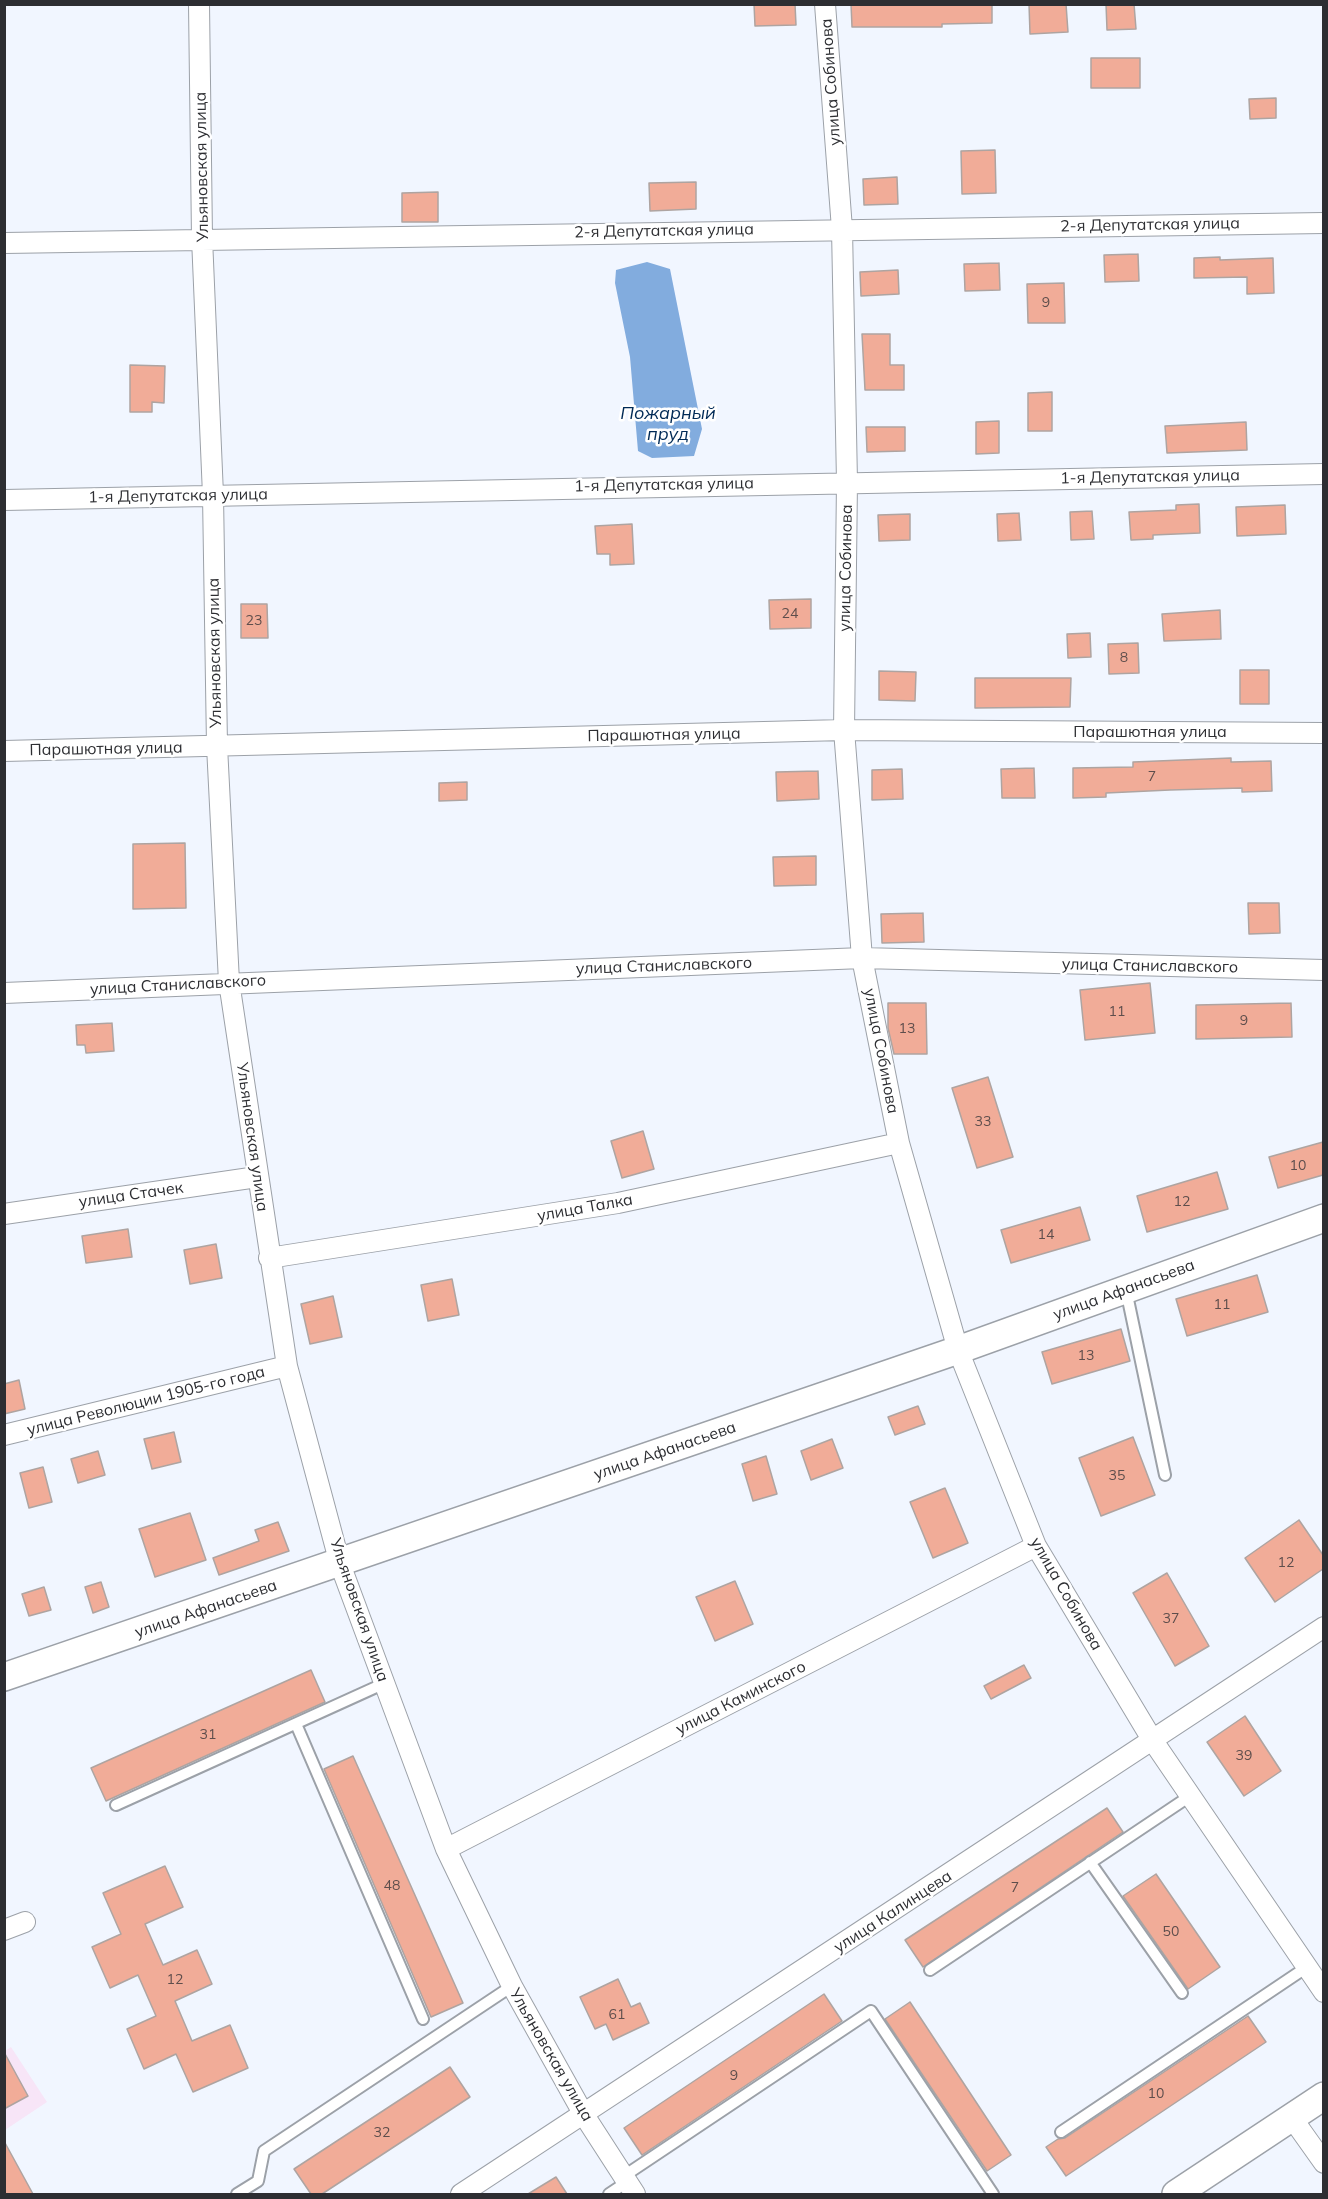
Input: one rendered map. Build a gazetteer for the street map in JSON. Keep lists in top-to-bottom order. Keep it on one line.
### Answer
{"streets":{"street":["улица Собинова","Ульяновская улица","2-я Депутатская улица","1-я Депутатская улица","Парашютная улица","улица Станиславского","улица Стачек","улица Талка","улица Афанасьева","улица Революции 1905-го года","улица Каминского","улица Калинцева"]},"crossings":[["улица Собинова","2-я Депутатская улица"],["улица Собинова","1-я Депутатская улица"],["улица Собинова","Парашютная улица"],["улица Собинова","улица Станиславского"],["улица Собинова","улица Талка"],["улица Собинова","улица Афанасьева"],["улица Собинова","улица Каминского"],["улица Собинова","улица Калинцева"],["Ульяновская улица","2-я Депутатская улица"],["Ульяновская улица","1-я Депутатская улица"],["Ульяновская улица","Парашютная улица"],["Ульяновская улица","улица Станиславского"],["Ульяновская улица","улица Стачек"],["Ульяновская улица","улица Талка"],["Ульяновская улица","улица Афанасьева"],["Ульяновская улица","улица Революции 1905-го года"],["Ульяновская улица","улица Каминского"],["Ульяновская улица","улица Калинцева"]],"water":["Пожарный пруд"],"house_numbers":["9","24","23","8","7","11","9","13","33","10","12","14","11","13","35","12","37","31","39","48","7","50","12","61","9","10","32"]}
